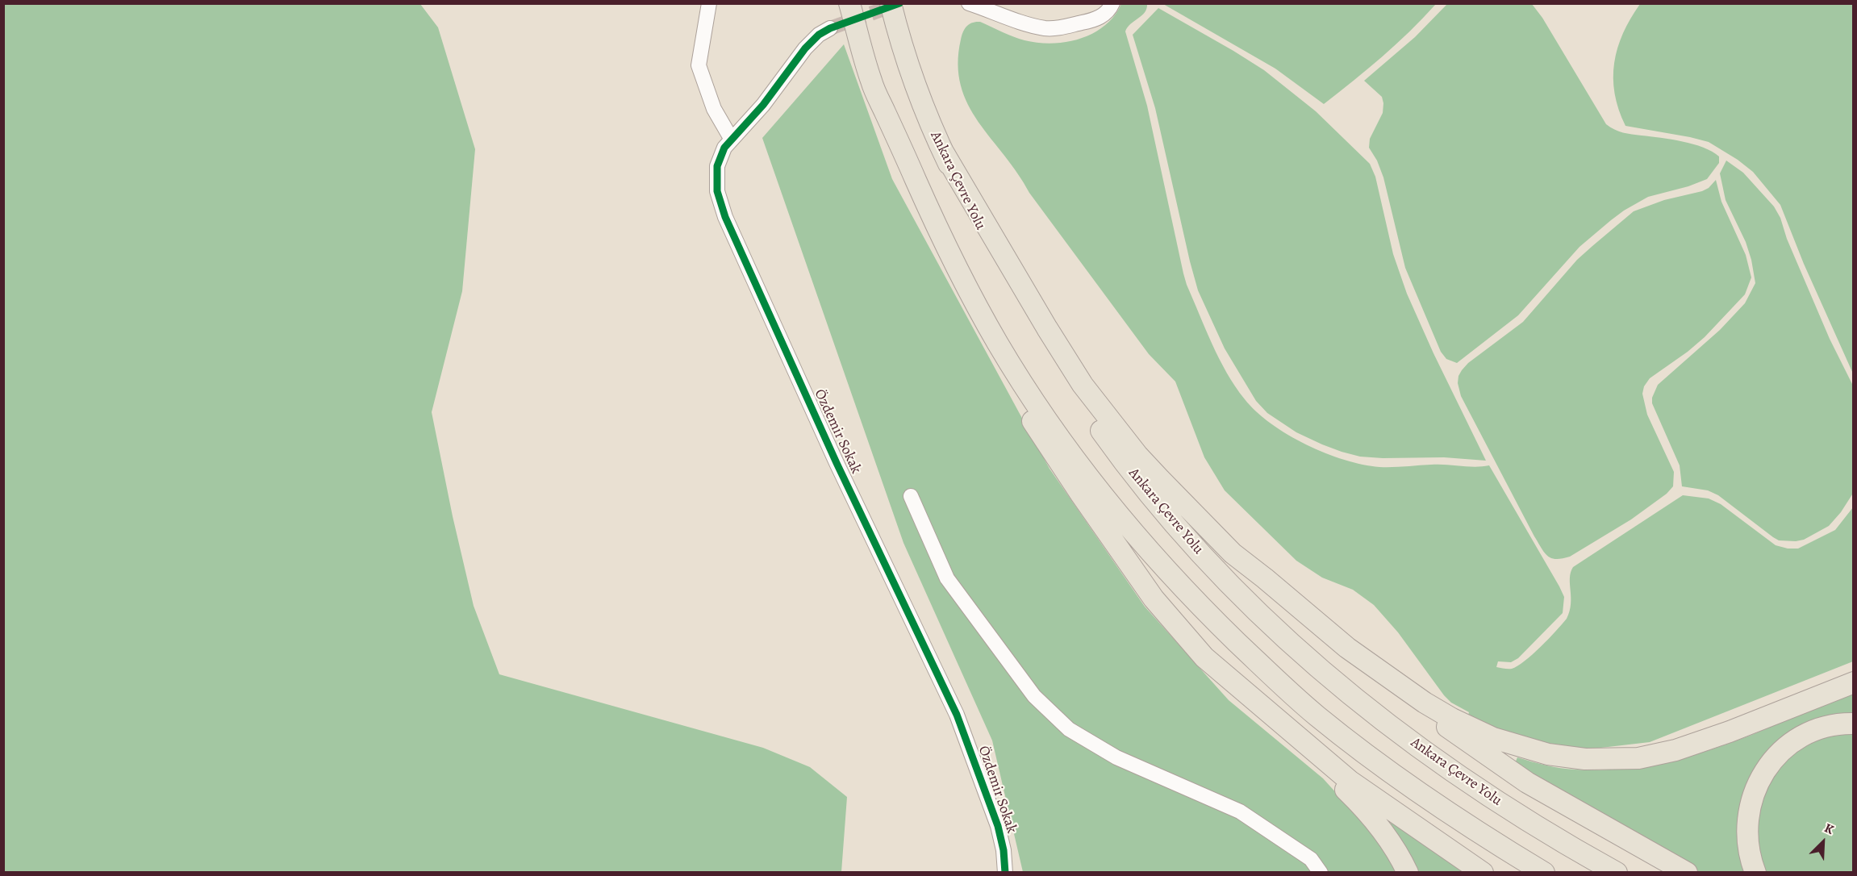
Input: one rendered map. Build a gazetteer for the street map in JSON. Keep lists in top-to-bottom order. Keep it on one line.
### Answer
{"streets":{"highway":["Ankara Çevre Yolu"],"street":["Özdemir Sokak"]},"north":"top right"}
